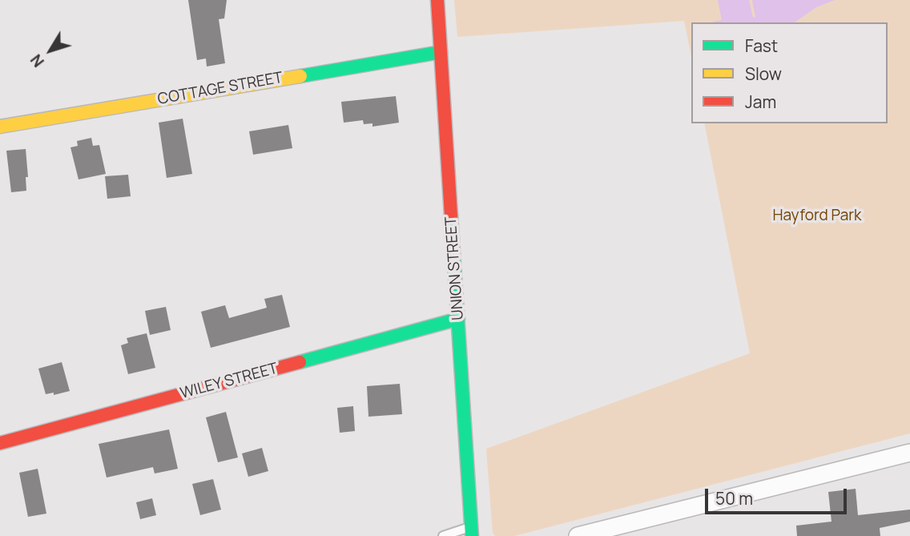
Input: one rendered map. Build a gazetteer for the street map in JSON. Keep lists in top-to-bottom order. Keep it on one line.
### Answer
{"streets":{"street":["COTTAGE STREET","UNION STREET","WILEY STREET"]},"crossings":[["COTTAGE STREET","UNION STREET"],["UNION STREET","WILEY STREET"]],"parks":["Hayford Park"],"legend":["Fast","Slow","Jam"],"scale_bar":"50 m","north":"bottom left"}
